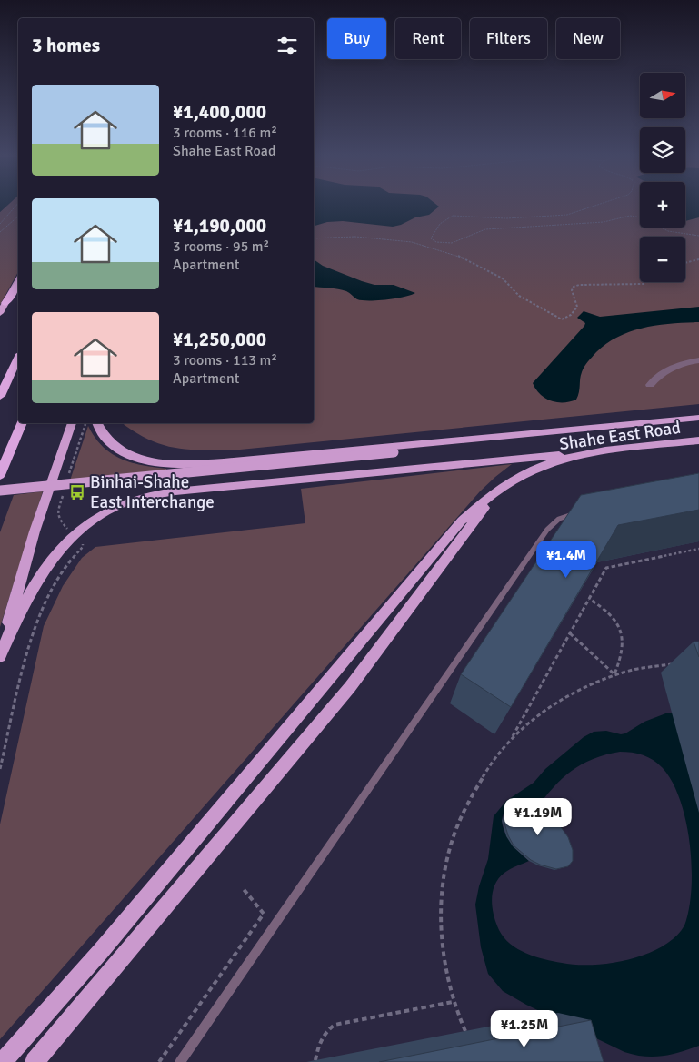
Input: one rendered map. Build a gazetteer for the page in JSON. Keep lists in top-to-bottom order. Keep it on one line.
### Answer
{"streets":{"main road":["Shahe East Road"]},"places":{"bus stop":["Binhai-Shahe East Interchange"]},"north":"right","page":{"chip":["Buy","Rent","Filters","New"],"heading":"3 homes","map_buttons":["+","−"],"list":[{"name":"¥1,400,000","note":"3 rooms · 116 m² · Shahe East Road"},{"name":"¥1,190,000","note":"3 rooms · 95 m² · Apartment"},{"name":"¥1,250,000","note":"3 rooms · 113 m² · Apartment"}],"price":["¥1.4M","¥1.19M","¥1.25M"]}}
